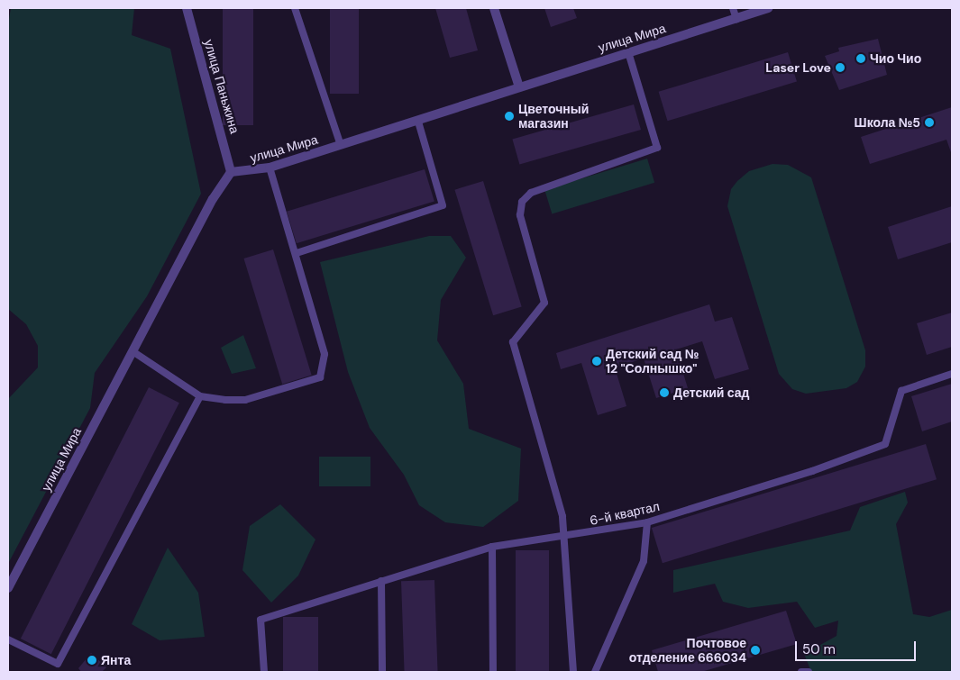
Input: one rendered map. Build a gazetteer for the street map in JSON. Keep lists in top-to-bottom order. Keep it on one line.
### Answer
{"streets":{"street":["улица Мира","улица Паньжина"],"lane":["6-й квартал"]},"crossings":[["улица Мира","улица Паньжина"]],"places":["Чио Чио","Laser Love","Цветочный магазин","Школа №5","Детский сад № 12 \"Солнышко\"","Детский сад","Почтовое отделение 666034","Янта"],"scale_bar":"50 m"}
